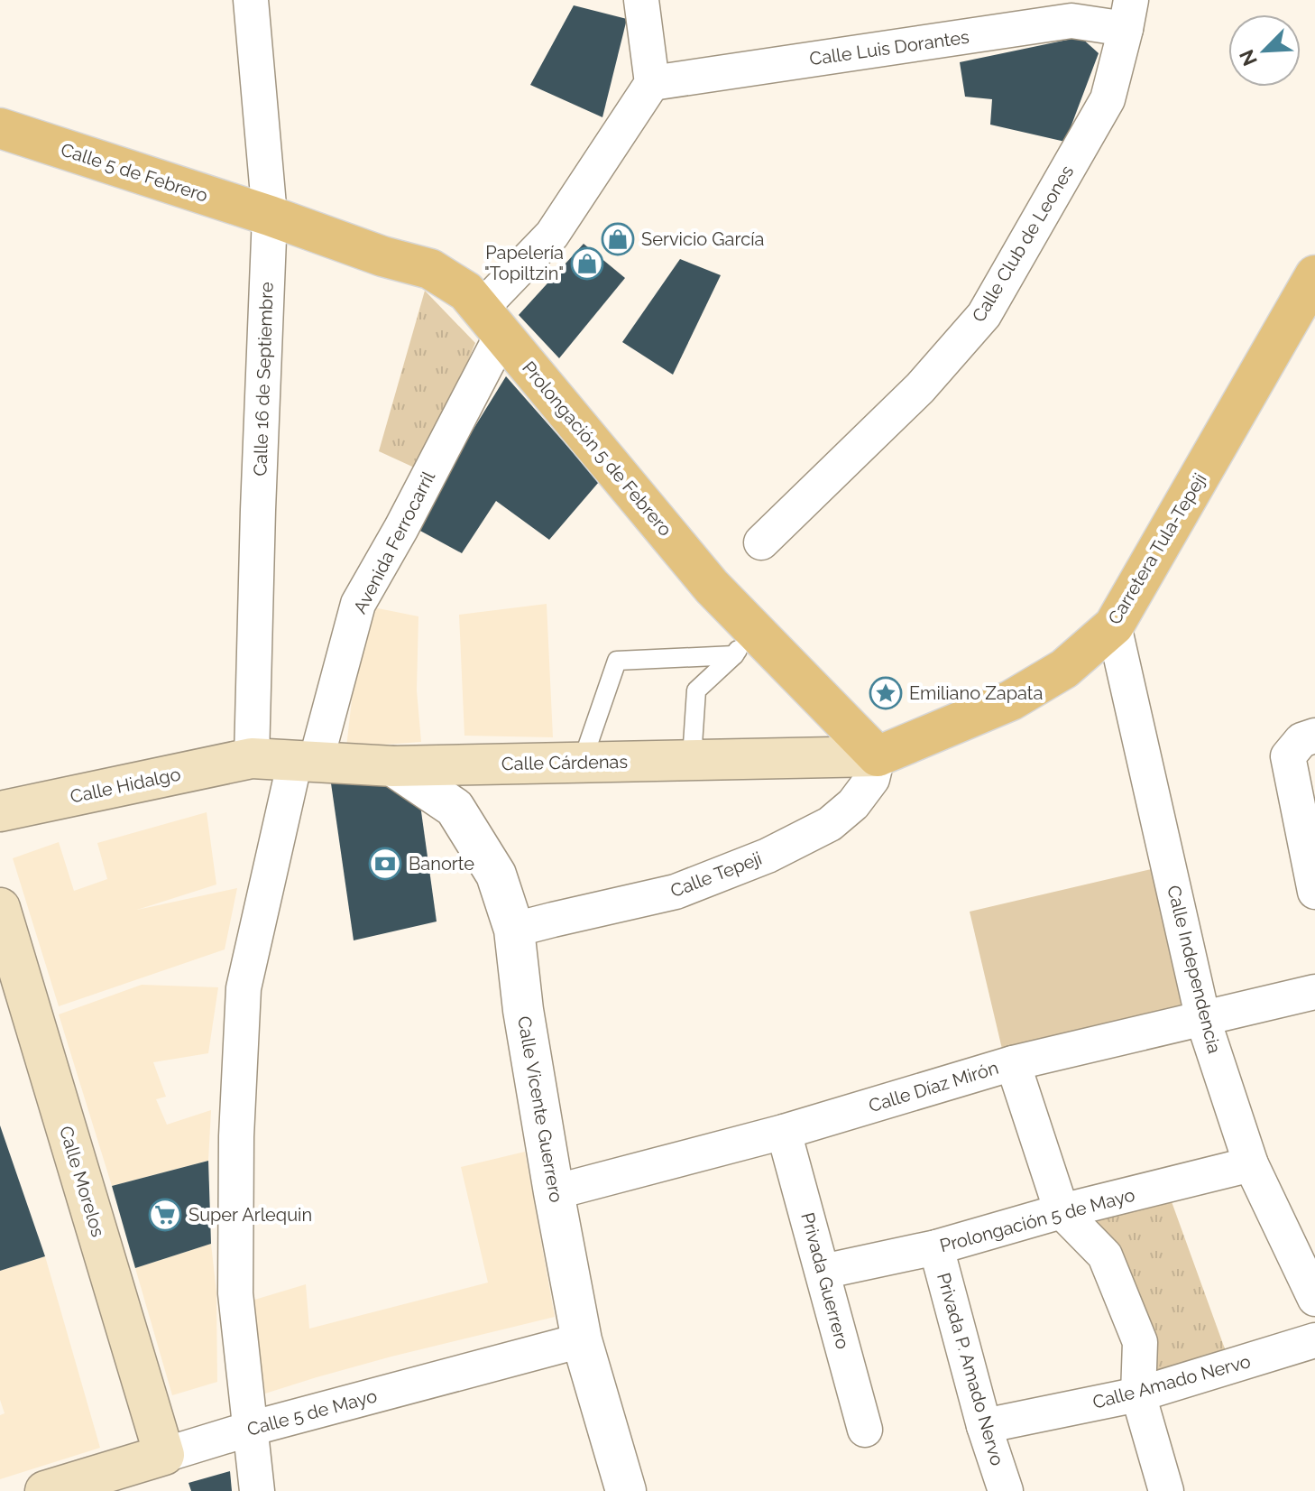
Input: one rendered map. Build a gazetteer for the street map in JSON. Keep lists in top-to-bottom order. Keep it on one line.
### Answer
{"streets":{"main road":["Calle 5 de Febrero","Prolongación 5 de Febrero","Carretera Tula-Tepeji","Calle Cárdenas","Calle Hidalgo","Calle Morelos","Calle 5 de Mayo"],"street":["Calle Luis Dorantes","Calle Club de Leones","Calle 16 de Septiembre","Avenida Ferrocarril","Calle Tepeji","Calle Independencia","Calle Díaz Mirón","Calle Vicente Guerrero","Prolongación 5 de Mayo","Privada Guerrero","Privada P. Amado Nervo","Calle Amado Nervo"]},"crossings":[["Calle Luis Dorantes","Calle Club de Leones"],["Calle Luis Dorantes","Avenida Ferrocarril"],["Calle 5 de Febrero","Calle 16 de Septiembre"],["Calle 5 de Febrero","Prolongación 5 de Febrero"],["Calle 16 de Septiembre","Prolongación 5 de Febrero"],["Calle 16 de Septiembre","Calle Cárdenas"],["Calle 16 de Septiembre","Calle Hidalgo"],["Prolongación 5 de Febrero","Avenida Ferrocarril"],["Prolongación 5 de Febrero","Carretera Tula-Tepeji"],["Prolongación 5 de Febrero","Calle Cárdenas"],["Prolongación 5 de Febrero","Calle Tepeji"],["Avenida Ferrocarril","Calle Cárdenas"],["Avenida Ferrocarril","Calle 5 de Mayo"],["Carretera Tula-Tepeji","Calle Cárdenas"],["Carretera Tula-Tepeji","Calle Tepeji"],["Carretera Tula-Tepeji","Calle Independencia"],["Calle Cárdenas","Calle Hidalgo"],["Calle Cárdenas","Calle Tepeji"],["Calle Cárdenas","Calle Vicente Guerrero"],["Calle Tepeji","Calle Vicente Guerrero"],["Calle Independencia","Calle Díaz Mirón"],["Calle Independencia","Prolongación 5 de Mayo"],["Calle Díaz Mirón","Calle Vicente Guerrero"],["Calle Díaz Mirón","Privada Guerrero"],["Calle Vicente Guerrero","Calle 5 de Mayo"],["Calle Morelos","Calle 5 de Mayo"],["Prolongación 5 de Mayo","Privada Guerrero"],["Prolongación 5 de Mayo","Privada P. Amado Nervo"],["Privada P. Amado Nervo","Calle Amado Nervo"]],"places":{"shop":["Servicio García","Papelería \"Topiltzin\""],"place":["Emiliano Zapata"],"bank":["Banorte"],"supermarket":["Super Arlequin"]},"north":"bottom left"}
